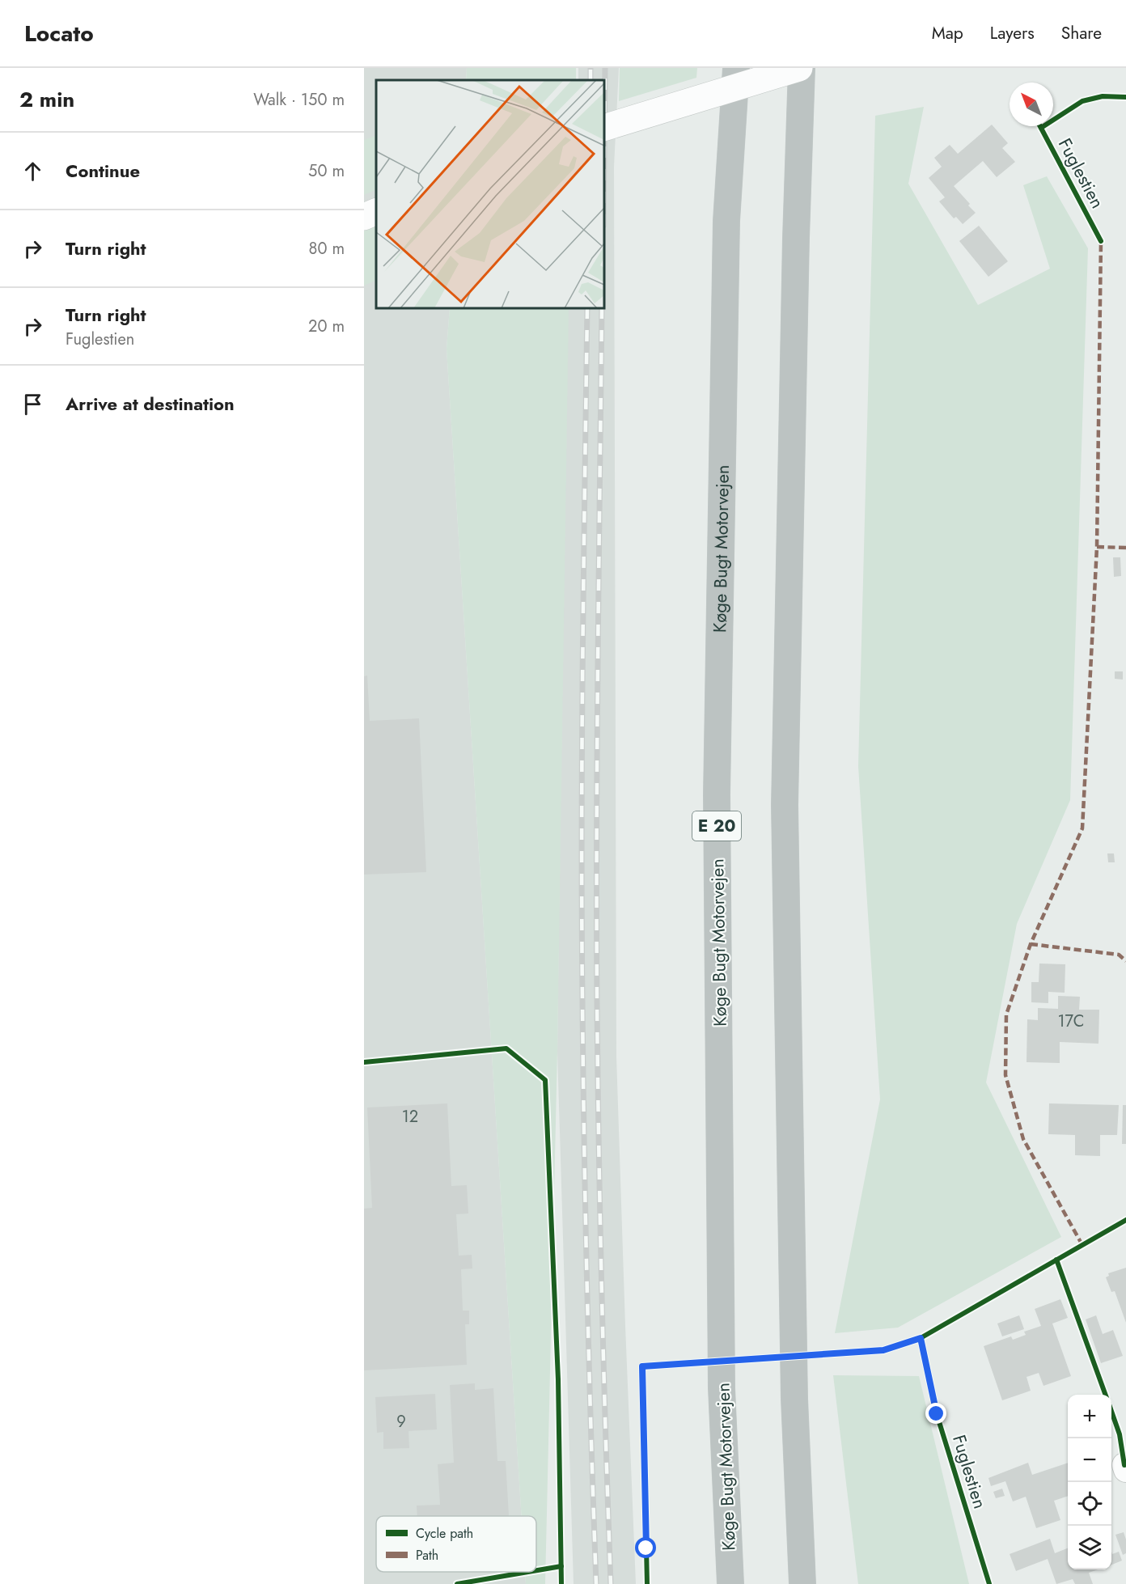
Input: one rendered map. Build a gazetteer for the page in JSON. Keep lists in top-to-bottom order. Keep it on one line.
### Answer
{"streets":{"highway":["Køge Bugt Motorvejen","E 20"],"cycle path":["Fuglestien"]},"house_numbers":["17C","12","9"],"legend":["Cycle path","Path"],"north":"top left","page":{"header":"Locato","nav":["Map","Layers","Share"],"heading":["2 min","Walk · 150 m"],"list":[["Continue","50 m"],["Turn right","80 m"],["Turn right","Fuglestien","20 m"],"Arrive at destination"],"map_buttons":["+","−"]}}
